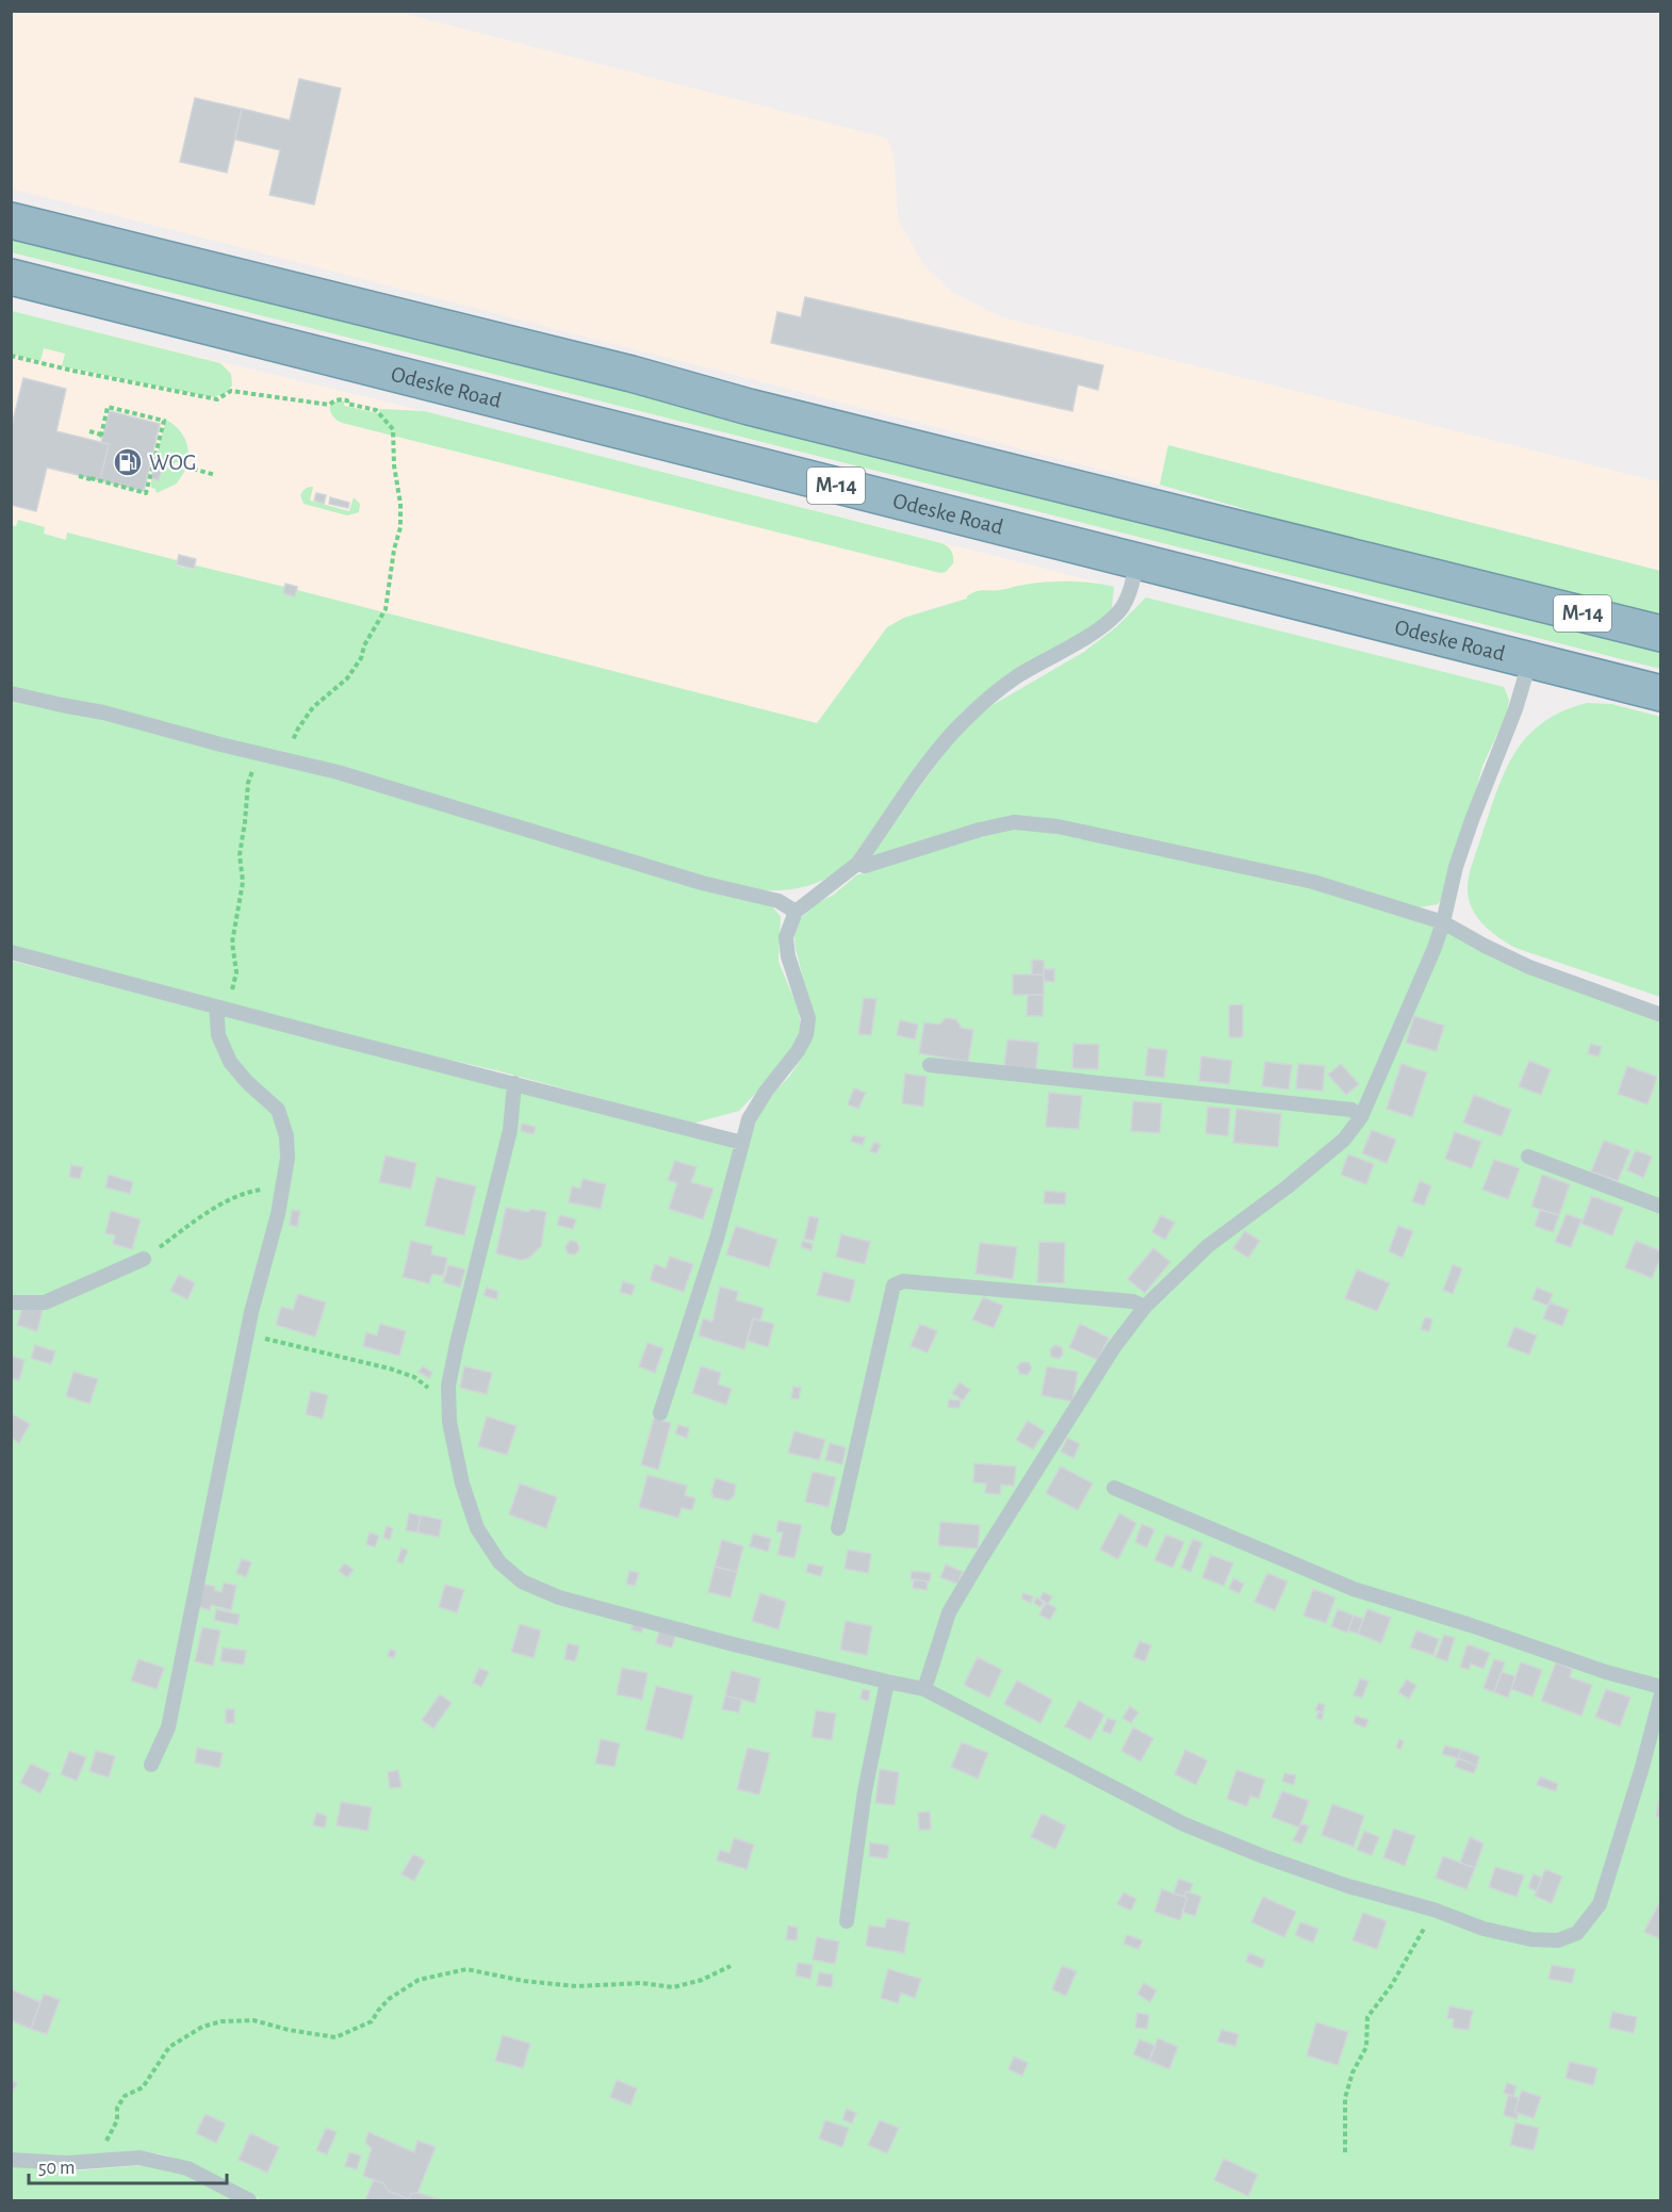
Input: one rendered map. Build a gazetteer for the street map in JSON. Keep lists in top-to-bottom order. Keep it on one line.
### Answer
{"streets":{"highway":["Odeske Road","М-14"]},"places":{"fuel station":["WOG"]},"scale_bar":"50 m"}
